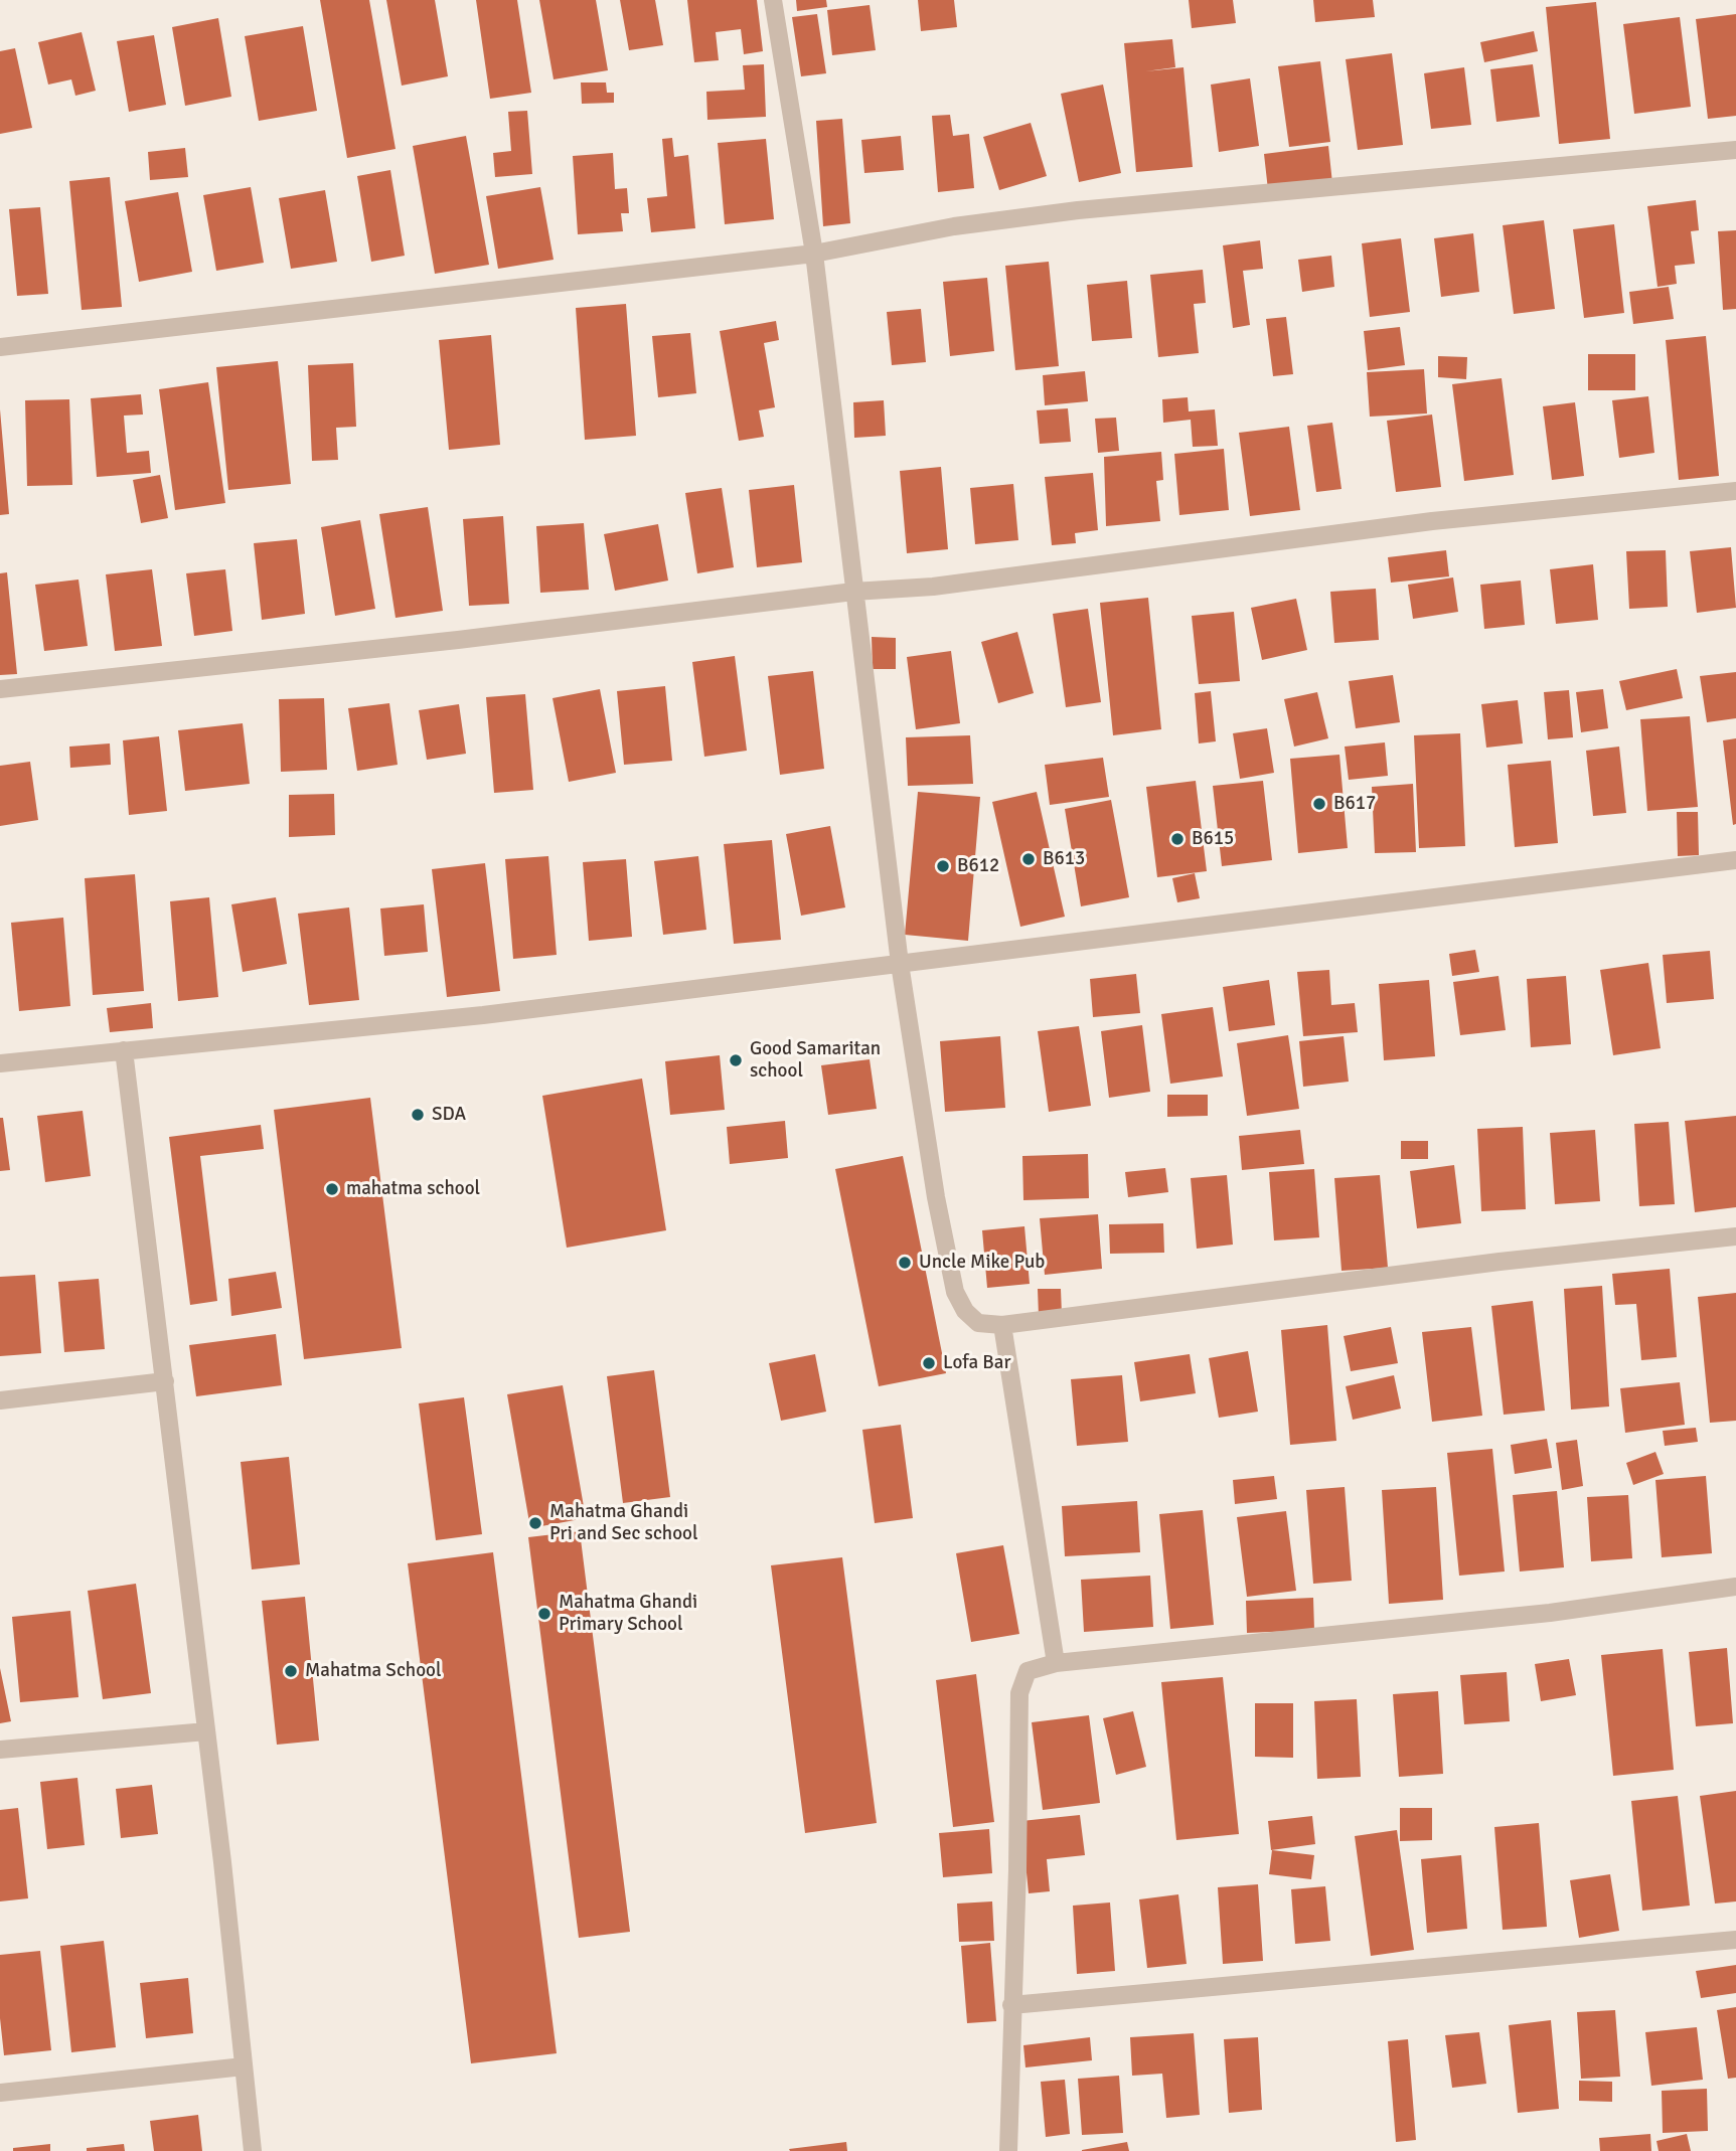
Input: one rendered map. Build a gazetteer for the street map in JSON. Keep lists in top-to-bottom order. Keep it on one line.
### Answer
{"places":["B617","B615","B613","B612","Good Samaritan school","SDA","mahatma school","Uncle Mike Pub","Lofa Bar","Mahatma Ghandi Pri and Sec school","Mahatma Ghandi Primary School","Mahatma School"]}
